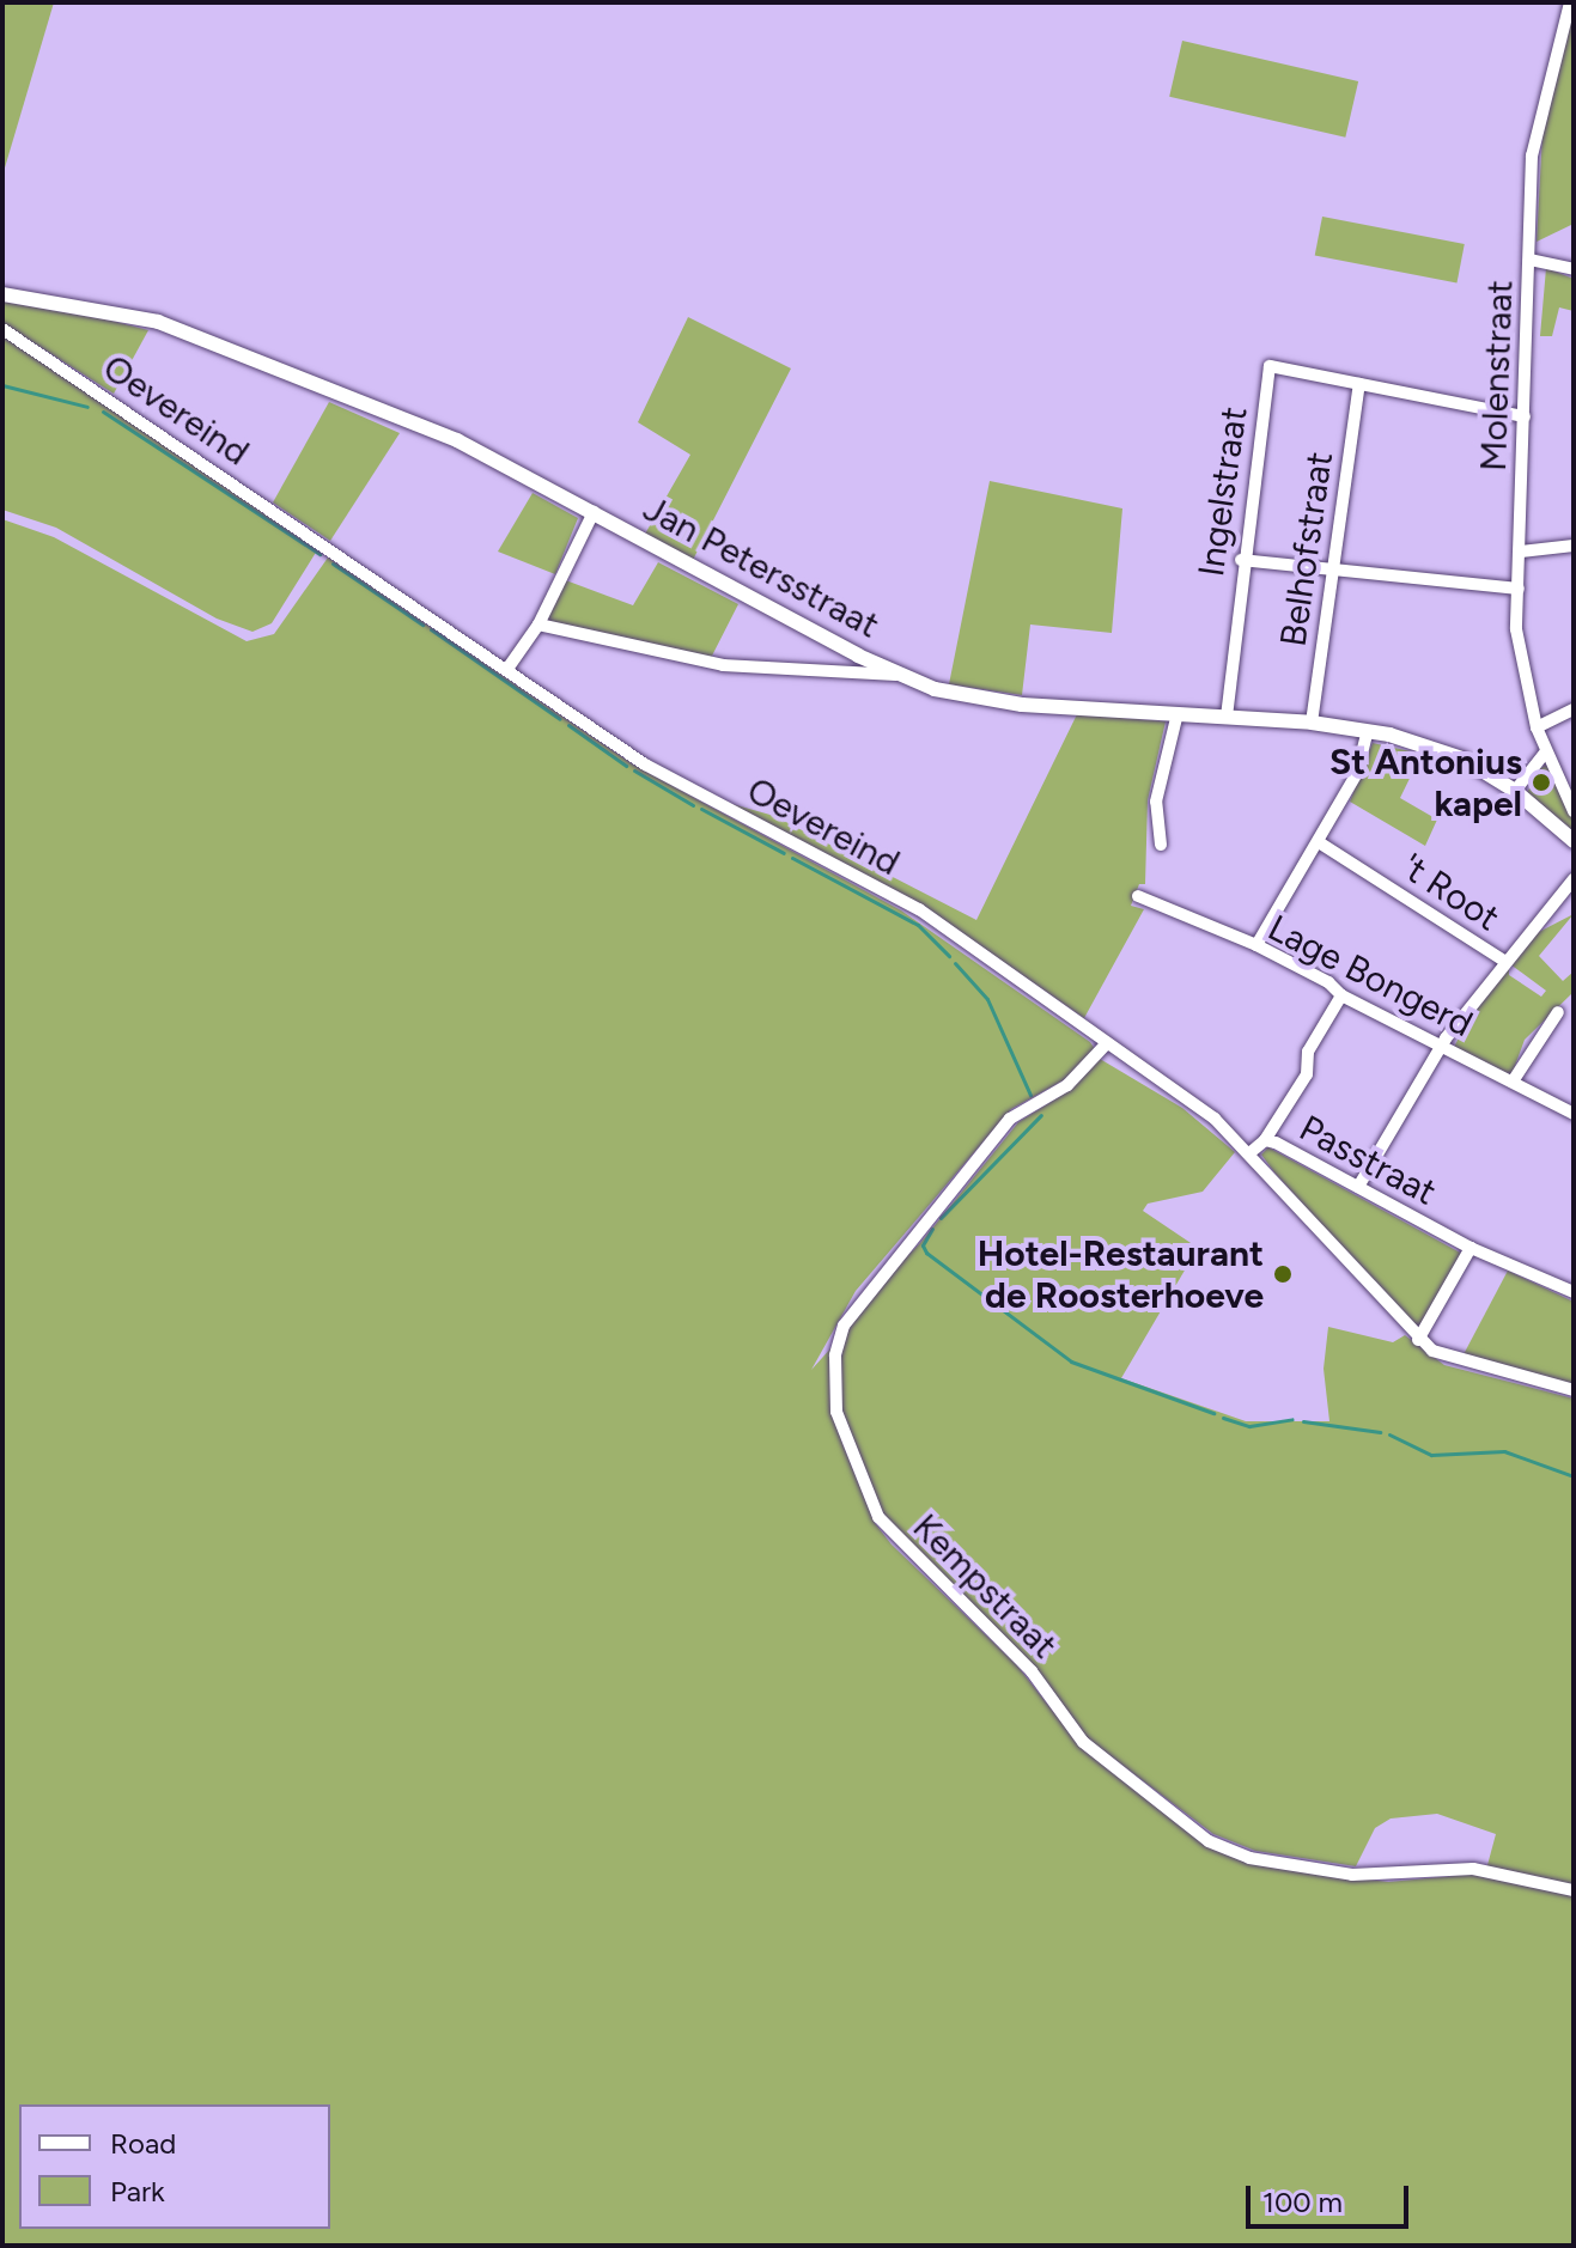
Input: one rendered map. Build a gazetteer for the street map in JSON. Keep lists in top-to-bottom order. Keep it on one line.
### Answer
{"streets":{"street":["Molenstraat","Oevereind","Ingelstraat","Belhofstraat","Jan Petersstraat","'t Root","Lage Bongerd","Passtraat","Kempstraat"]},"crossings":[["Oevereind","Passtraat"],["Oevereind","Kempstraat"],["Ingelstraat","Belhofstraat"],["Ingelstraat","Jan Petersstraat"],["Belhofstraat","Jan Petersstraat"],["Passtraat","Kempstraat"]],"places":["St Antonius kapel","Hotel-Restaurant de Roosterhoeve"],"legend":["Road","Park"],"scale_bar":"100 m"}
